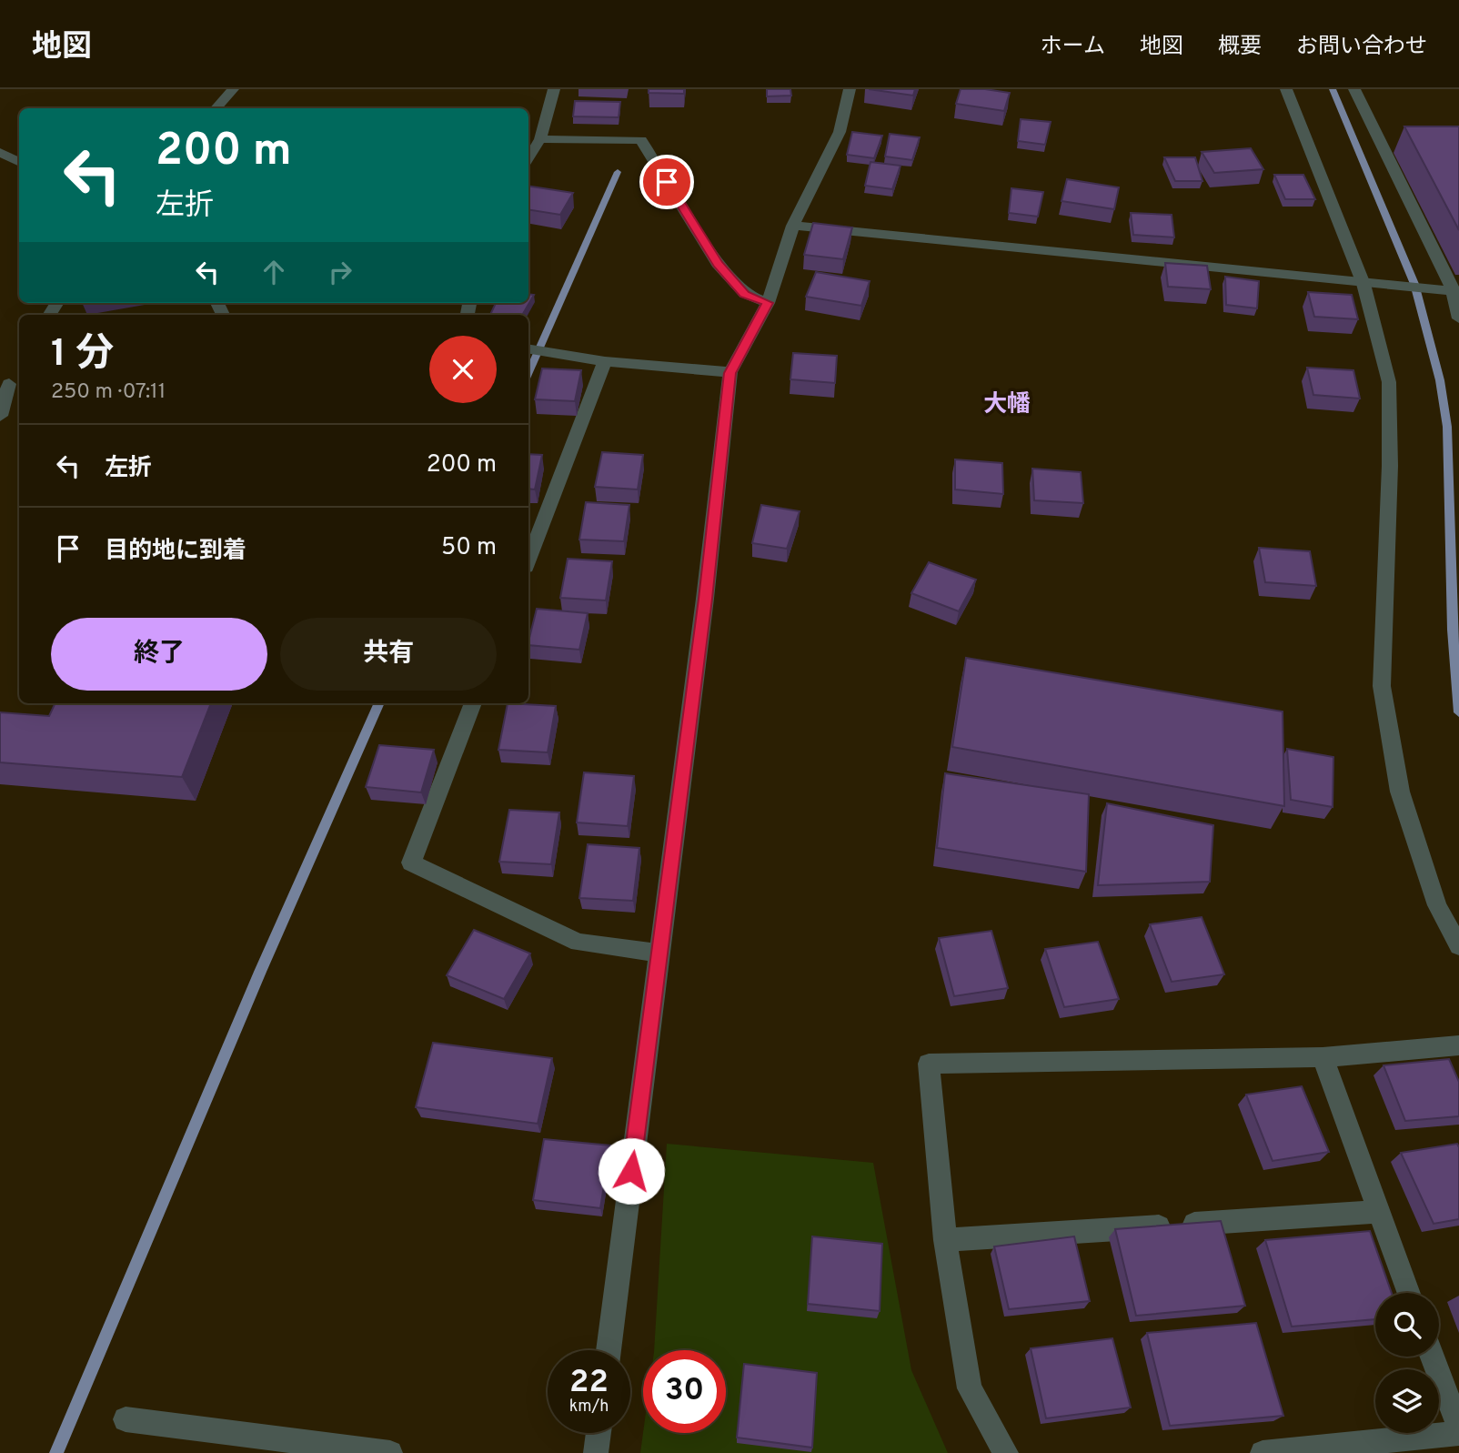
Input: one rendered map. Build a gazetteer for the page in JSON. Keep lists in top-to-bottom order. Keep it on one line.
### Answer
{"districts":["大幡"],"page":{"header":"地図","nav":["ホーム","地図","概要","お問い合わせ"],"turn":["200 m","左折"],"heading":["1 分","250 m · 07:11"],"list":[{"name":"左折","value":"200 m"},{"name":"目的地に到着","value":"50 m"}],"buttons":["終了","共有"],"speed":"22 km/h","limit":"30"}}
